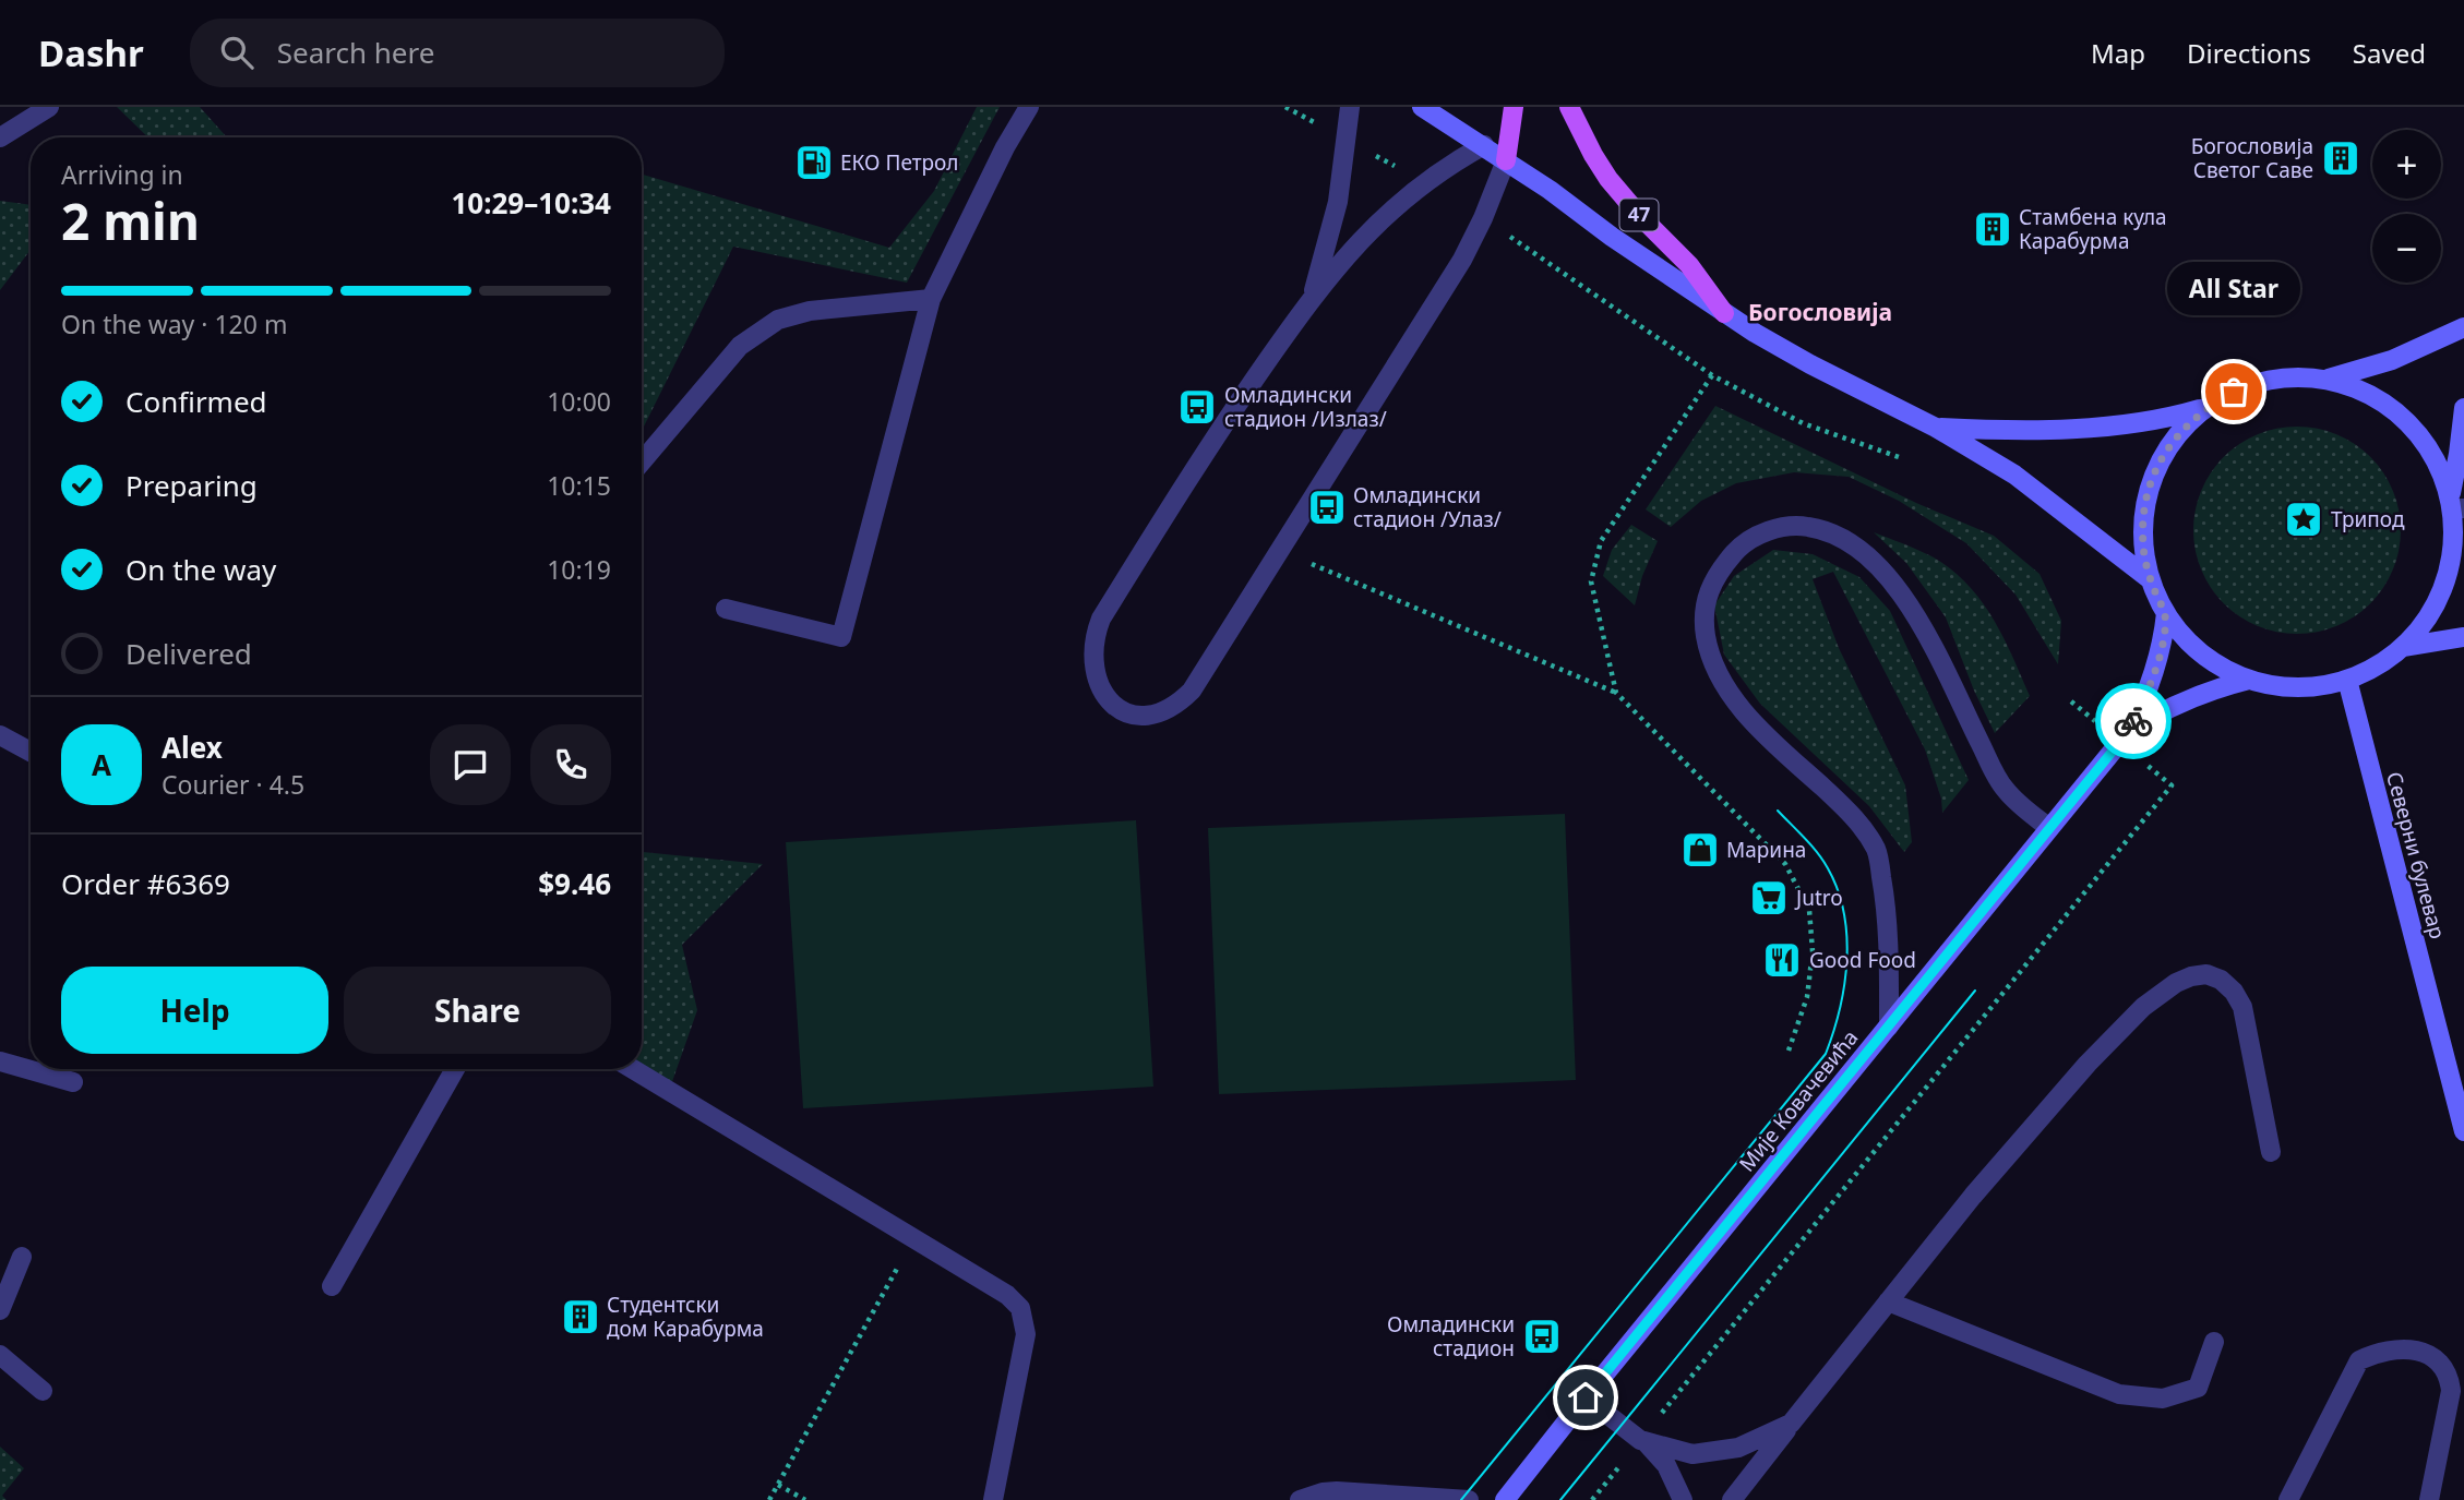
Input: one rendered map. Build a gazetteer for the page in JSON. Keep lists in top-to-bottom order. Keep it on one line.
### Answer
{"streets":{"main road":["47","Северни булевар","Мије Ковачевића"]},"crossings":[["Северни булевар","Мије Ковачевића"]],"districts":["Богословија"],"places":{"building":["Богословија Светог Саве","Стамбена кула Карабурма","Студентски дом Карабурма"],"fuel station":["ЕКО Петрол"],"other":["All Star"],"bus stop":["Омладински стадион /Излаз/","Омладински стадион /Улаз/","Омладински стадион"],"place":["Трипод"],"shop":["Марина"],"supermarket":["Jutro"],"restaurant":["Good Food"]},"page":{"header":"Dashr","search":"Search here","nav":["Map","Directions","Saved"],"map_buttons":["+","−"],"heading":["2 min","Arriving in","10:29–10:34"],"panel":["Alex","Courier · 4.5","Order #6369","$9.46"],"bubble":"All Star","bar":"On the way · 120 m","list":[["Confirmed","10:00"],["Preparing","10:15"],["On the way","10:19"],"Delivered"],"round":"A","buttons":["Help","Share"]}}
